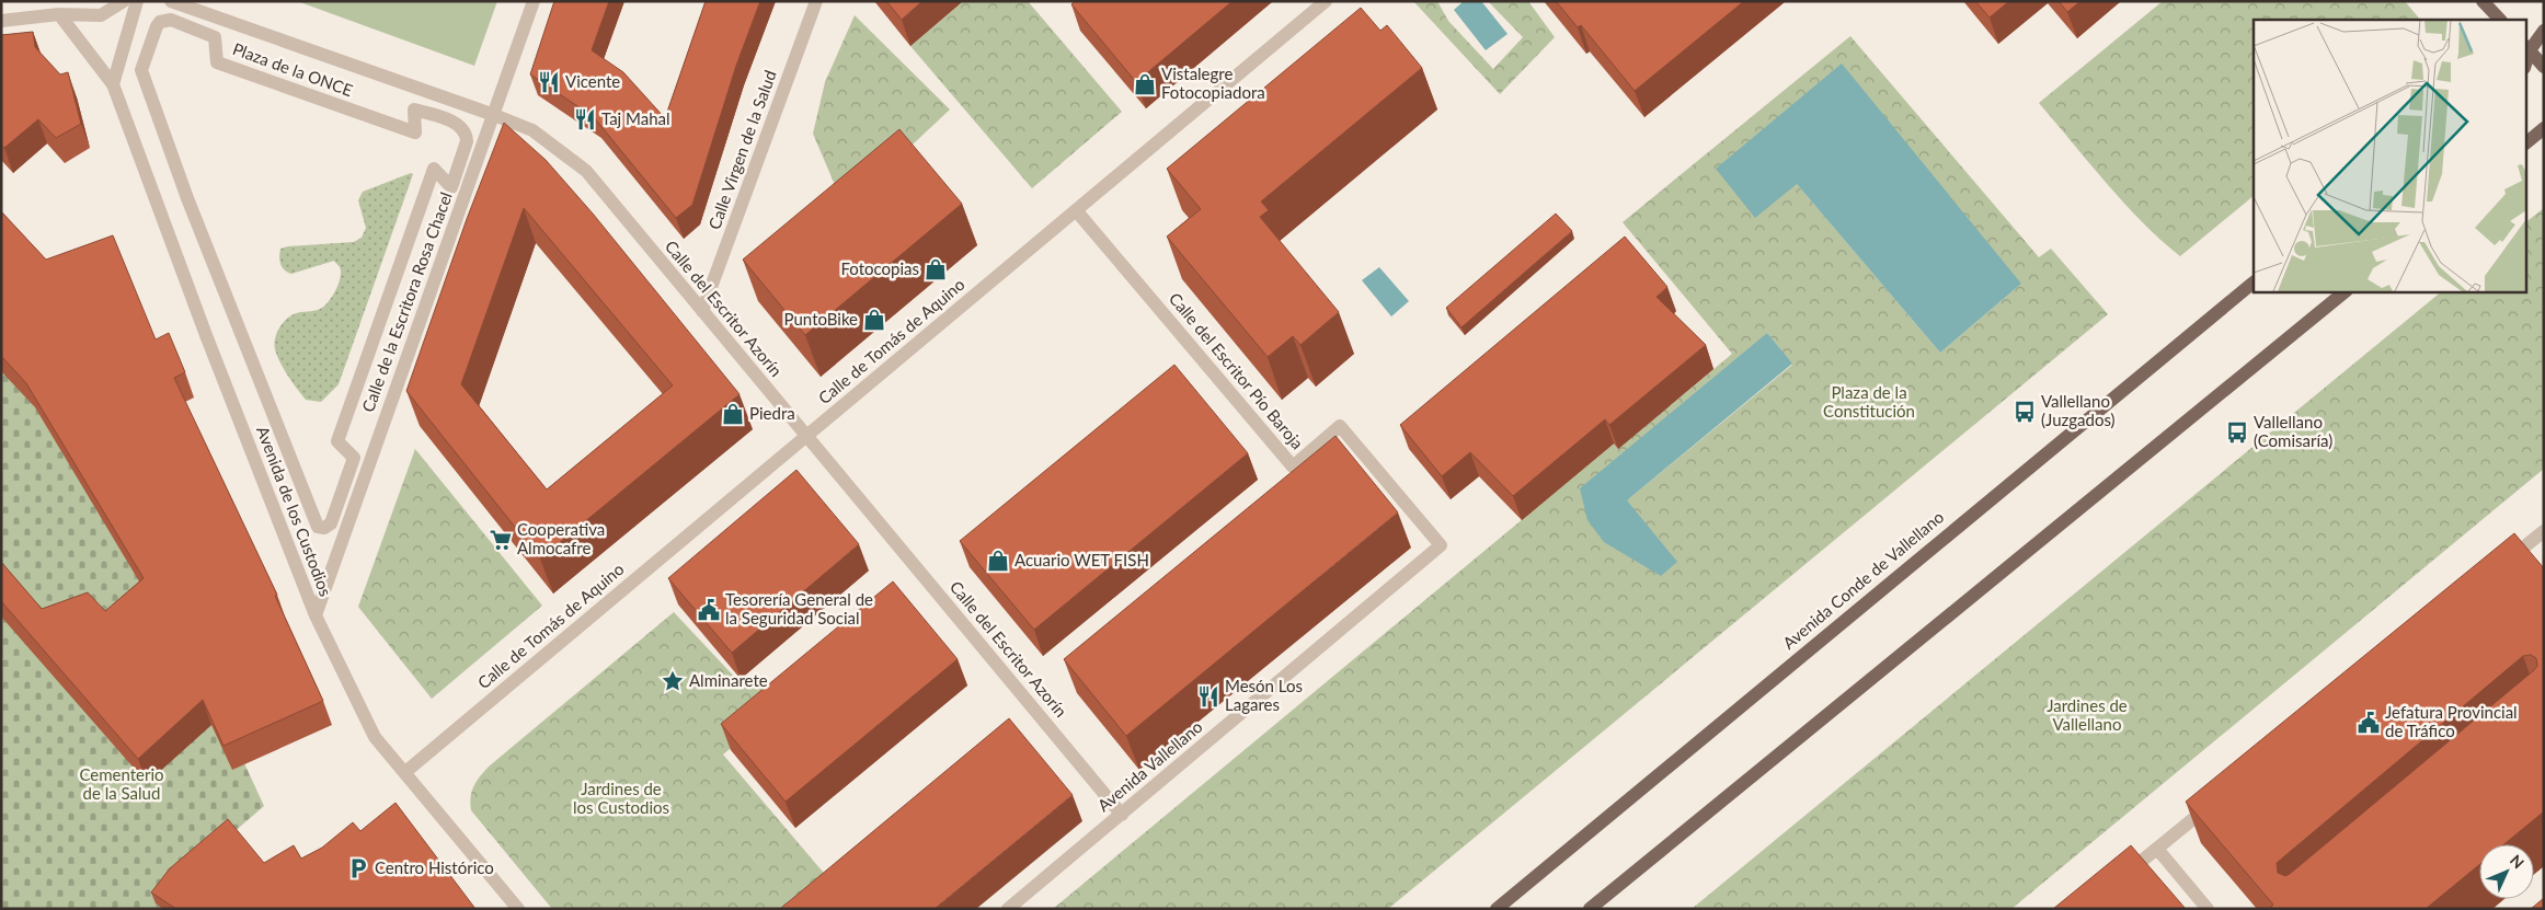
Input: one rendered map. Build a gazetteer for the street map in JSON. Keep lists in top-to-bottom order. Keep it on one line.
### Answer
{"streets":{"main road":["Avenida Conde de Vallellano"],"street":["Plaza de la ONCE","Calle Virgen de la Salud","Calle de la Escritora Rosa Chacel","Calle del Escritor Azorín","Calle de Tomás de Aquino","Calle del Escritor Pío Baroja","Avenida de los Custodios","Avenida Vallellano"]},"crossings":[["Calle Virgen de la Salud","Calle del Escritor Azorín"],["Calle de la Escritora Rosa Chacel","Calle del Escritor Azorín"],["Calle de la Escritora Rosa Chacel","Avenida de los Custodios"],["Calle del Escritor Azorín","Calle de Tomás de Aquino"],["Calle del Escritor Azorín","Avenida Vallellano"],["Calle de Tomás de Aquino","Calle del Escritor Pío Baroja"],["Calle de Tomás de Aquino","Avenida de los Custodios"],["Calle del Escritor Pío Baroja","Avenida Vallellano"]],"parks":["Plaza de la Constitución","Jardines de Vallellano","Cementerio de la Salud","Jardines de los Custodios"],"places":{"restaurant":["Vicente","Taj Mahal","Mesón Los Lagares"],"shop":["Vistalegre Fotocopiadora","Fotocopias","PuntoBike","Piedra","Acuario WET FISH"],"bus stop":["Vallellano (Juzgados)","Vallellano (Comisaría)"],"supermarket":["Cooperativa Almocafre"],"public building":["Tesorería General de la Seguridad Social","Jefatura Provincial de Tráfico"],"place":["Alminarete"],"parking":["Centro Histórico"]},"north":"top right"}
